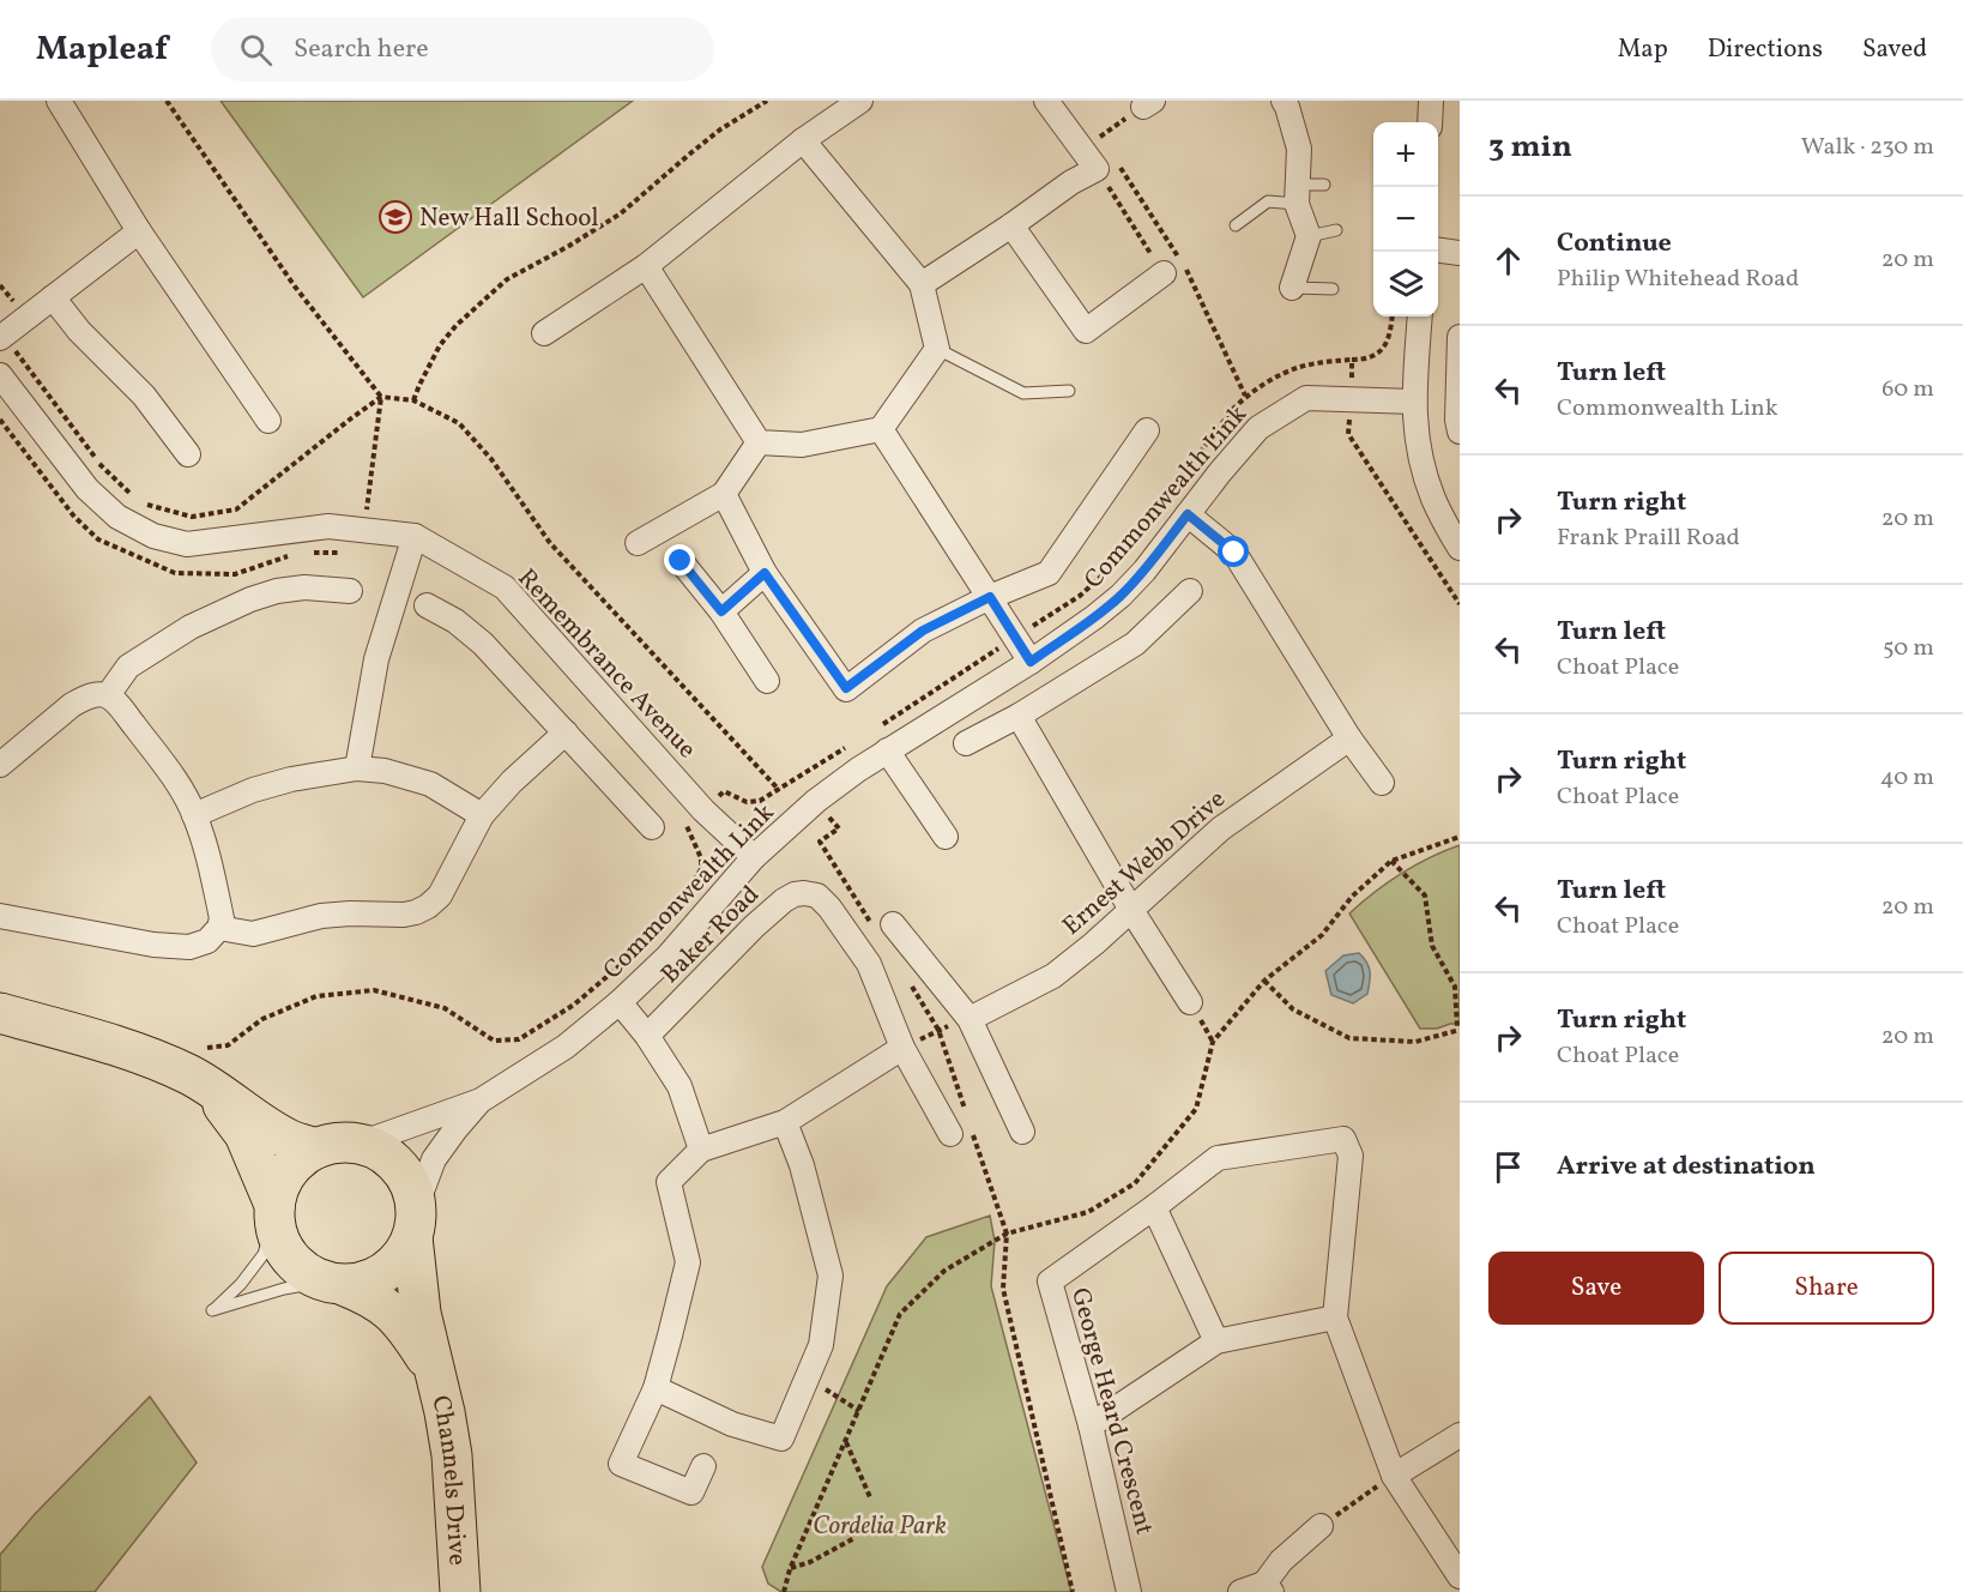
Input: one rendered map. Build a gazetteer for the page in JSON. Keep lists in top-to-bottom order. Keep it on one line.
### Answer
{"streets":{"highway":["Channels Drive"],"street":["Commonwealth Link","Remembrance Avenue","Ernest Webb Drive","Baker Road","George Heard Crescent"]},"crossings":[["Commonwealth Link","Remembrance Avenue"],["Commonwealth Link","Channels Drive"]],"parks":["Cordelia Park"],"places":{"school or university":["New Hall School"]},"page":{"header":"Mapleaf","search":"Search here","nav":["Map","Directions","Saved"],"heading":["3 min","Walk · 230 m"],"map_buttons":["+","−"],"list":[["Continue","Philip Whitehead Road","20 m"],["Turn left","Commonwealth Link","60 m"],["Turn right","Frank Praill Road","20 m"],["Turn left","Choat Place","50 m"],["Turn right","Choat Place","40 m"],["Turn left","Choat Place","20 m"],["Turn right","Choat Place","20 m"],"Arrive at destination"],"buttons":["Save","Share"]}}
